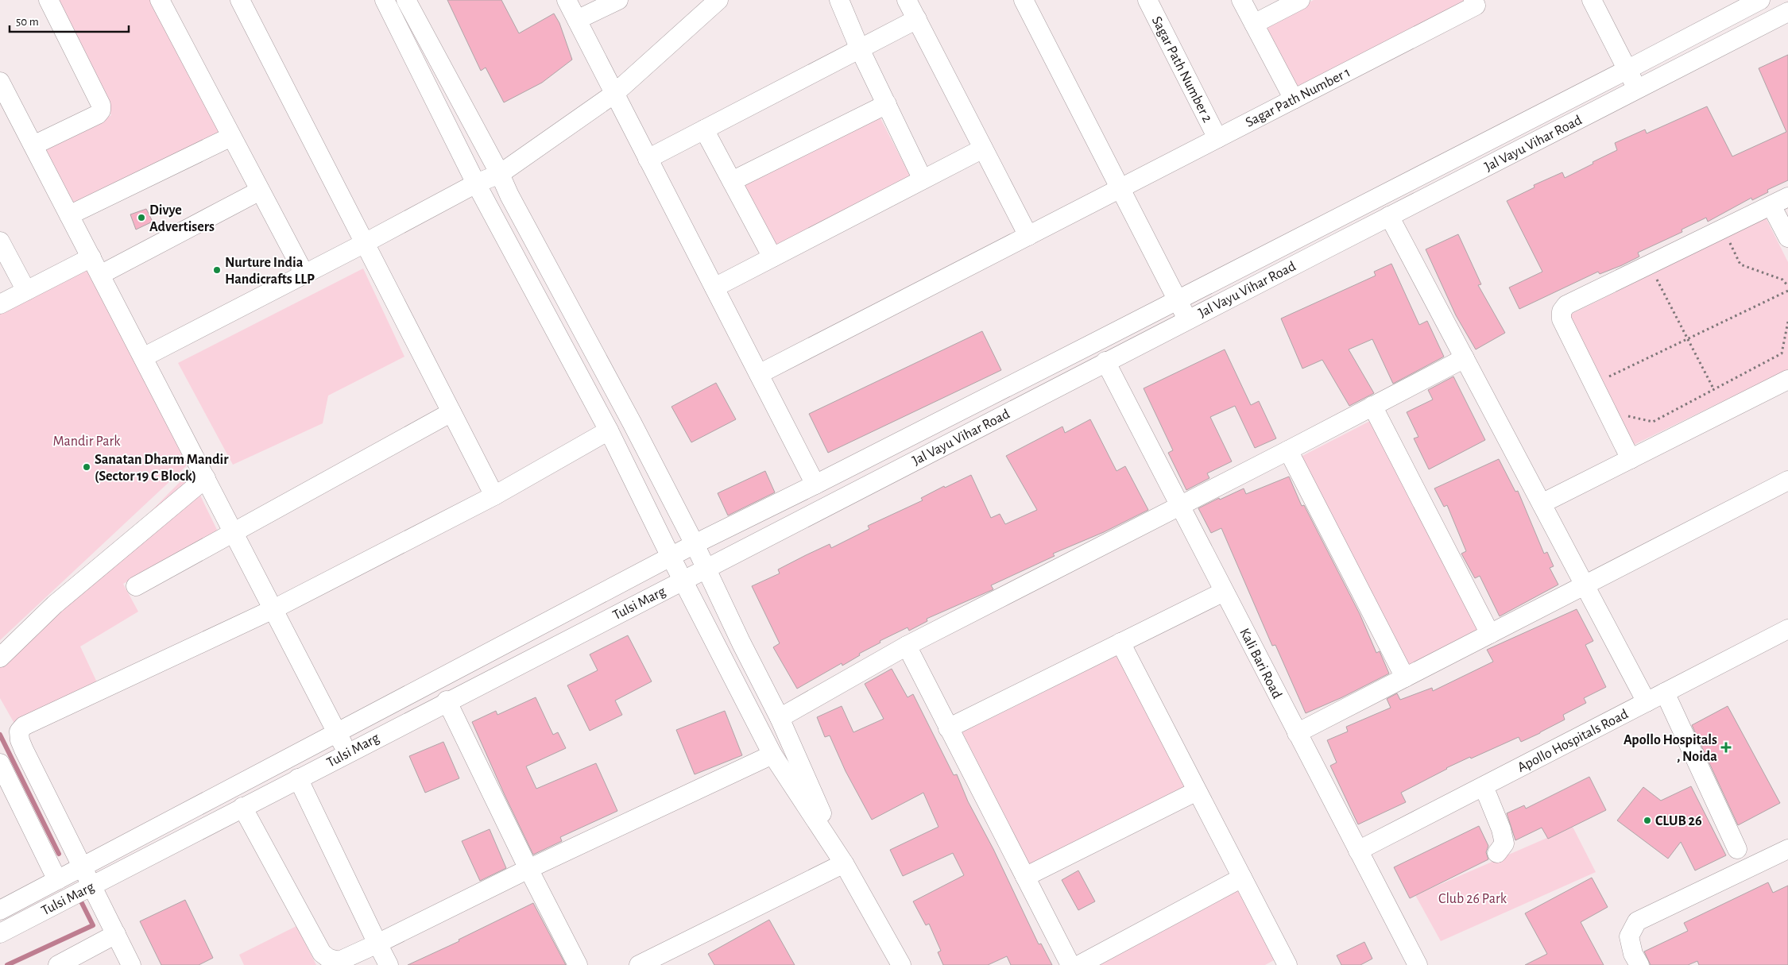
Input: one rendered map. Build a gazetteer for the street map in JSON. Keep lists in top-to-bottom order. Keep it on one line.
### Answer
{"streets":{"street":["Sagar Path Number 2","Sagar Path Number 1","Jal Vayu Vihar Road","Tulsi Marg","Kali Bari Road","Apollo Hospitals Road"]},"crossings":[["Sagar Path Number 2","Sagar Path Number 1"],["Jal Vayu Vihar Road","Tulsi Marg"],["Jal Vayu Vihar Road","Kali Bari Road"],["Kali Bari Road","Apollo Hospitals Road"]],"parks":["Mandir Park","Club 26 Park"],"places":{"other":["Divye Advertisers","Nurture India Handicrafts LLP","Sanatan Dharm Mandir (Sector 19 C Block)","CLUB 26"],"health":["Apollo Hospitals , Noida"]},"scale_bar":"50 m"}
